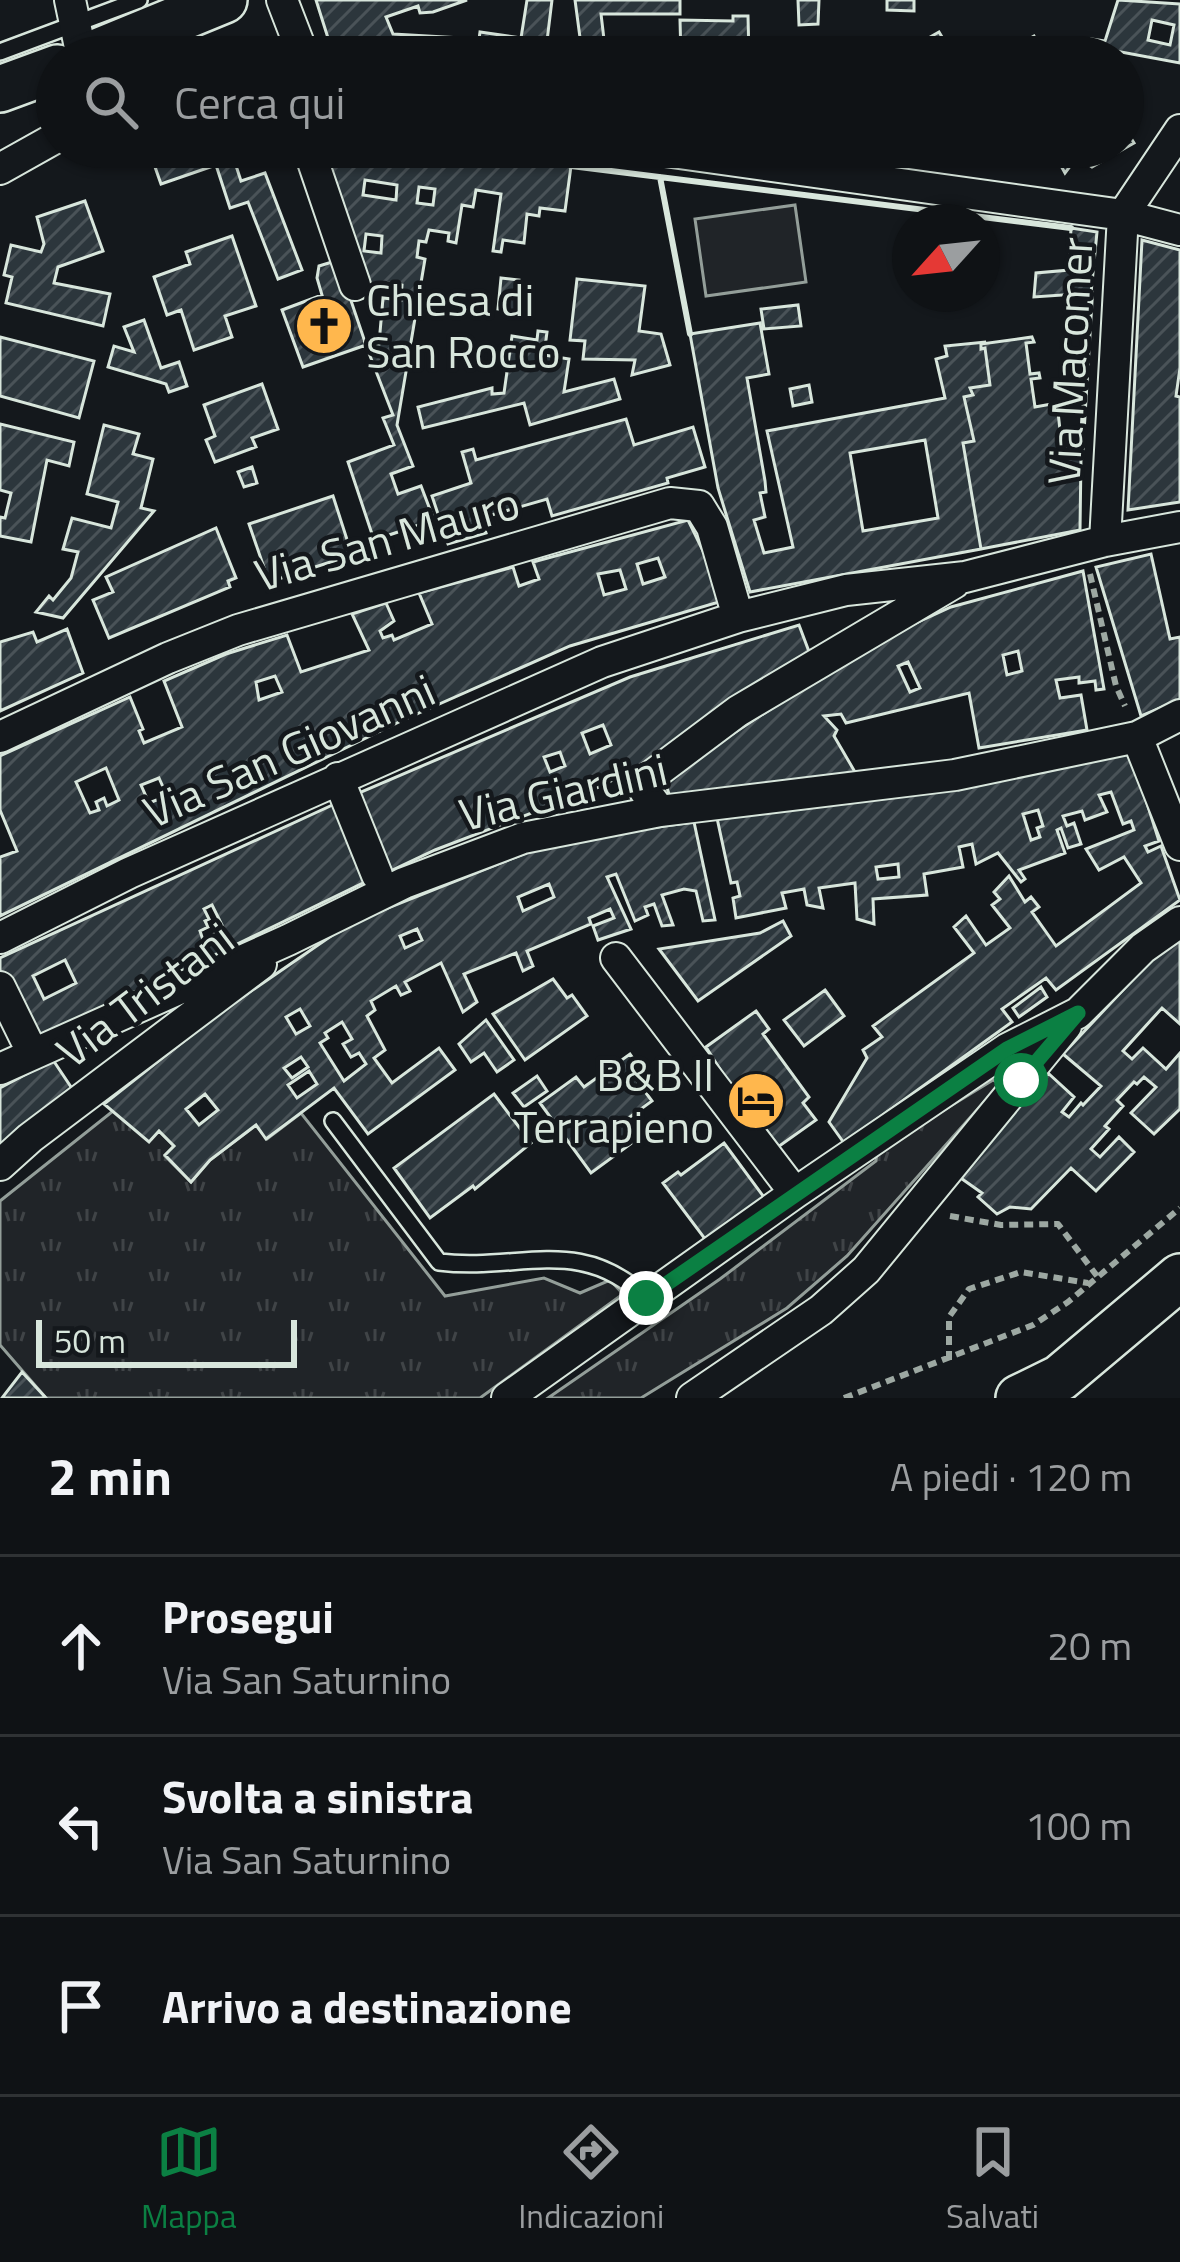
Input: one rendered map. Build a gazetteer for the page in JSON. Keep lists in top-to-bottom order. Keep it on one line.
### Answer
{"streets":{"street":["Via Macomer","Via San Mauro","Via San Giovanni","Via Giardini","Via Tristani"]},"crossings":[["Via Macomer","Via San Giovanni"],["Via San Mauro","Via San Giovanni"],["Via Giardini","Via Tristani"]],"places":{"church":["Chiesa di San Rocco"],"hotel":["B&B Il Terrapieno"]},"scale_bar":"50 m","north":"bottom left","page":{"search":"Cerca qui","scale":"50 m","heading":["2 min","A piedi · 120 m"],"list":[["Prosegui","Via San Saturnino","20 m"],["Svolta a sinistra","Via San Saturnino","100 m"],"Arrivo a destinazione"],"nav":["Mappa","Indicazioni","Salvati"]}}
